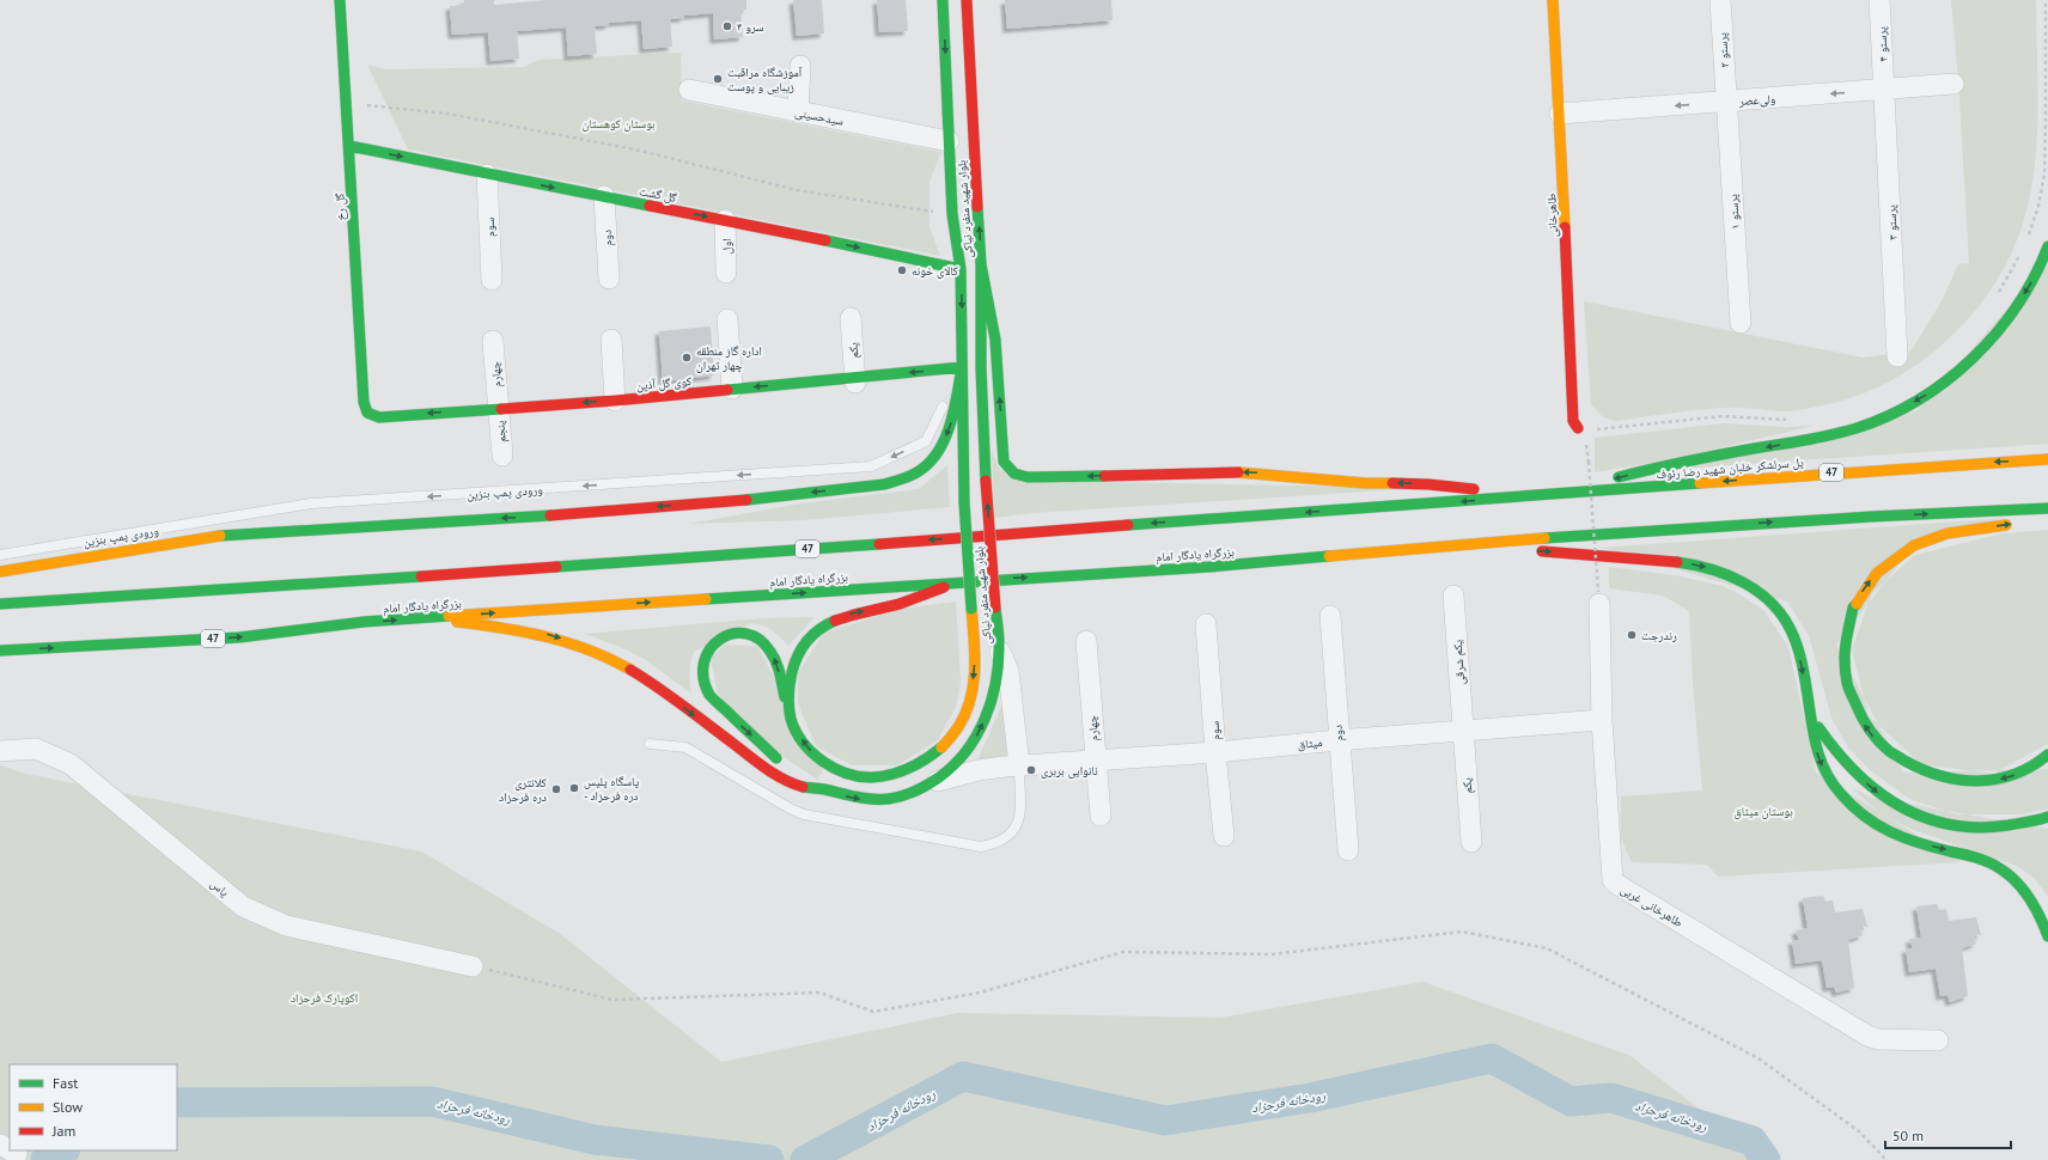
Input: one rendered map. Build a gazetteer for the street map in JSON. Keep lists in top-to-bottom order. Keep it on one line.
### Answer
{"streets":{"main road":["گل گشت","گل رخ","بلوار شهید منفرد نیاکی","طاهرخانی","کوی گل آذین","پل سرلشکر خلبان شهید رضا رئوف","47","بزرگراه یادگار امام"],"street":["پرستو ۴","پرستو ۲","ولی‌عصر","سیدحسینی","پرستو ۱","پرستو ۳","سوم","دوم","اول","یکم","چهارم","پنجم","یکم شرقی","میثاق","یاس","طاهرخانی غربی"],"lane":["ورودی پمپ بنزین"]},"crossings":[["پرستو ۴","ولی‌عصر"],["پرستو ۴","پرستو ۳"],["پرستو ۲","ولی‌عصر"],["پرستو ۲","پرستو ۱"],["ولی‌عصر","پرستو ۱"],["ولی‌عصر","طاهرخانی"],["ولی‌عصر","پرستو ۳"],["سیدحسینی","بلوار شهید منفرد نیاکی"],["گل گشت","گل رخ"],["گل گشت","بلوار شهید منفرد نیاکی"],["گل گشت","سوم"],["گل گشت","دوم"],["گل گشت","اول"],["گل رخ","کوی گل آذین"],["بلوار شهید منفرد نیاکی","کوی گل آذین"],["بلوار شهید منفرد نیاکی","ورودی پمپ بنزین"],["بلوار شهید منفرد نیاکی","بزرگراه یادگار امام"],["بلوار شهید منفرد نیاکی","میثاق"],["سوم","میثاق"],["دوم","میثاق"],["یکم","کوی گل آذین"],["یکم","یکم شرقی"],["یکم","میثاق"],["چهارم","کوی گل آذین"],["چهارم","پنجم"],["چهارم","میثاق"],["کوی گل آذین","پنجم"],["کوی گل آذین","ورودی پمپ بنزین"],["پل سرلشکر خلبان شهید رضا رئوف","47"],["یکم شرقی","میثاق"],["میثاق","طاهرخانی غربی"]],"one_way":["ولی‌عصر","گل گشت","کوی گل آذین","پل سرلشکر خلبان شهید رضا رئوف","ورودی پمپ بنزین"],"water":["رودخانه فرحزاد"],"parks":["بوستان کوهستان","بوستان میثاق","اکوپارک فرحزاد"],"places":["سرو ۴","آموزشگاه مراقبت زیبایی و پوست","کالای خونه","اداره گاز منطقه چهار تهران","رندرجت","نانوایی بربری","پاسگاه پلیس - دره فرحزاد","کلانتری دره فرحزاد"],"legend":["Fast","Slow","Jam"],"scale_bar":"50 m"}
